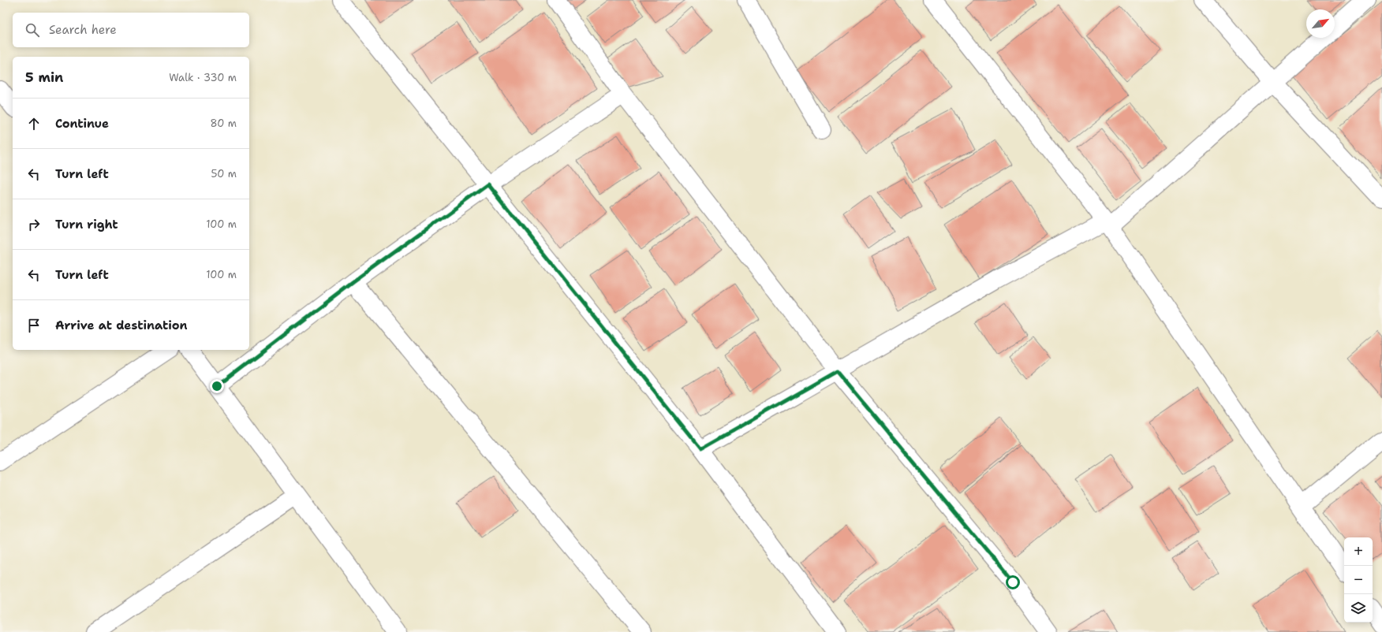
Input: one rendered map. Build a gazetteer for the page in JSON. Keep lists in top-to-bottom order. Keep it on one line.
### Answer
{"north":"top right","page":{"search":"Search here","heading":["5 min","Walk · 330 m"],"list":[["Continue","80 m"],["Turn left","50 m"],["Turn right","100 m"],["Turn left","100 m"],"Arrive at destination"],"map_buttons":["+","−"]}}
